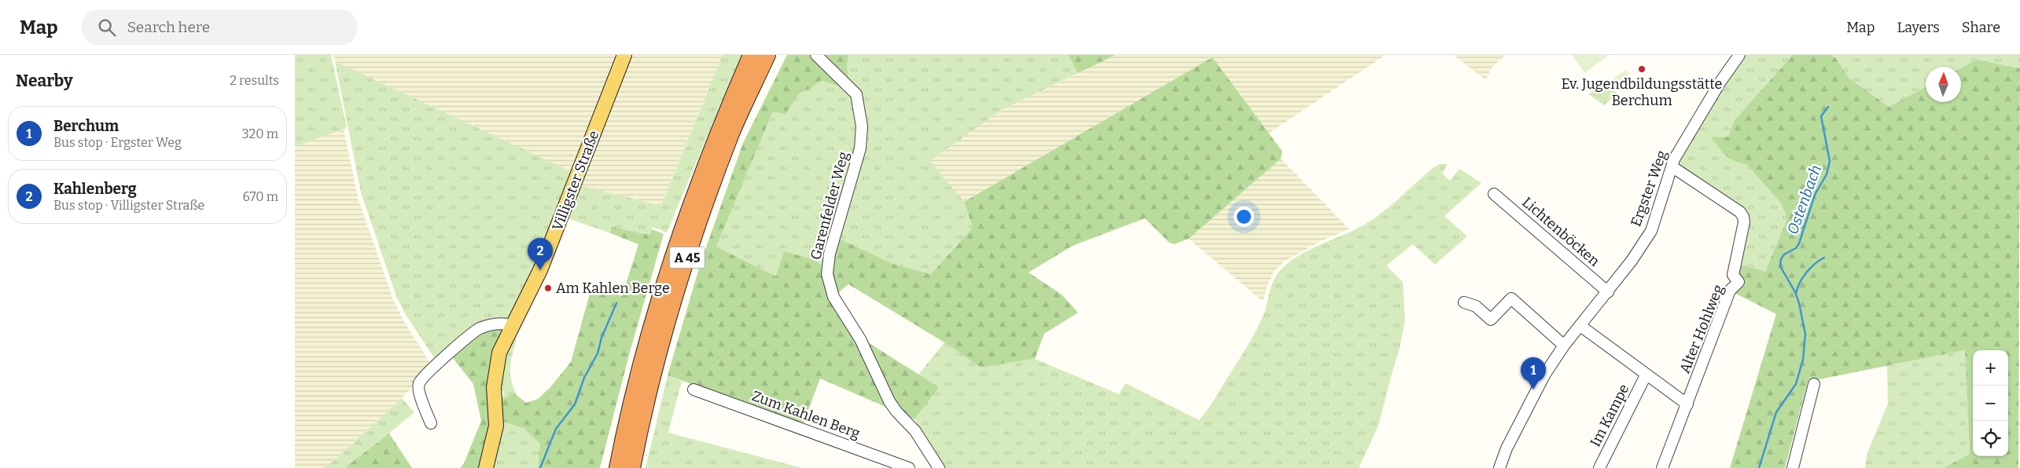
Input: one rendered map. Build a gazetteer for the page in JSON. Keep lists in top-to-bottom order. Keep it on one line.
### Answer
{"streets":{"highway":["A 45"],"main road":["Villigster Straße"],"street":["Ergster Weg","Garenfelder Weg","Lichtenböcken","Alter Hohlweg","Zum Kahlen Berg","Im Kampe"]},"crossings":[["Ergster Weg","Lichtenböcken"],["Ergster Weg","Alter Hohlweg"]],"water":["Ostenbach"],"places":["Ev. Jugendbildungsstätte Berchum","Am Kahlen Berge"],"north":"top","page":{"header":"Map","search":"Search here","nav":["Map","Layers","Share"],"heading":["Nearby","2 results"],"list":[{"mark":"1","name":"Berchum","note":"Bus stop · Ergster Weg","value":"320 m"},{"mark":"2","name":"Kahlenberg","note":"Bus stop · Villigster Straße","value":"670 m"}],"pins":["2","1"],"map_buttons":["+","−"]}}
